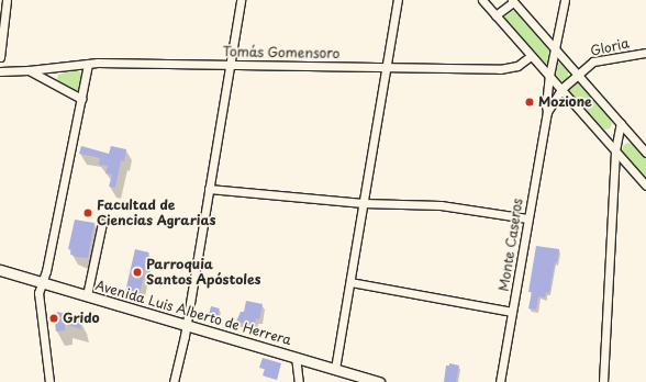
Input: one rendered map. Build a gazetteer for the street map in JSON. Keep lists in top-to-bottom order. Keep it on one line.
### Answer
{"streets":{"main road":["Avenida Luis Alberto de Herrera"],"street":["Gloria","Tomás Gomensoro","Monte Caseros"]},"crossings":[["Gloria","Monte Caseros"]],"places":["Mozione","Facultad de Ciencias Agrarias","Parroquia Santos Apóstoles","Grido"]}
